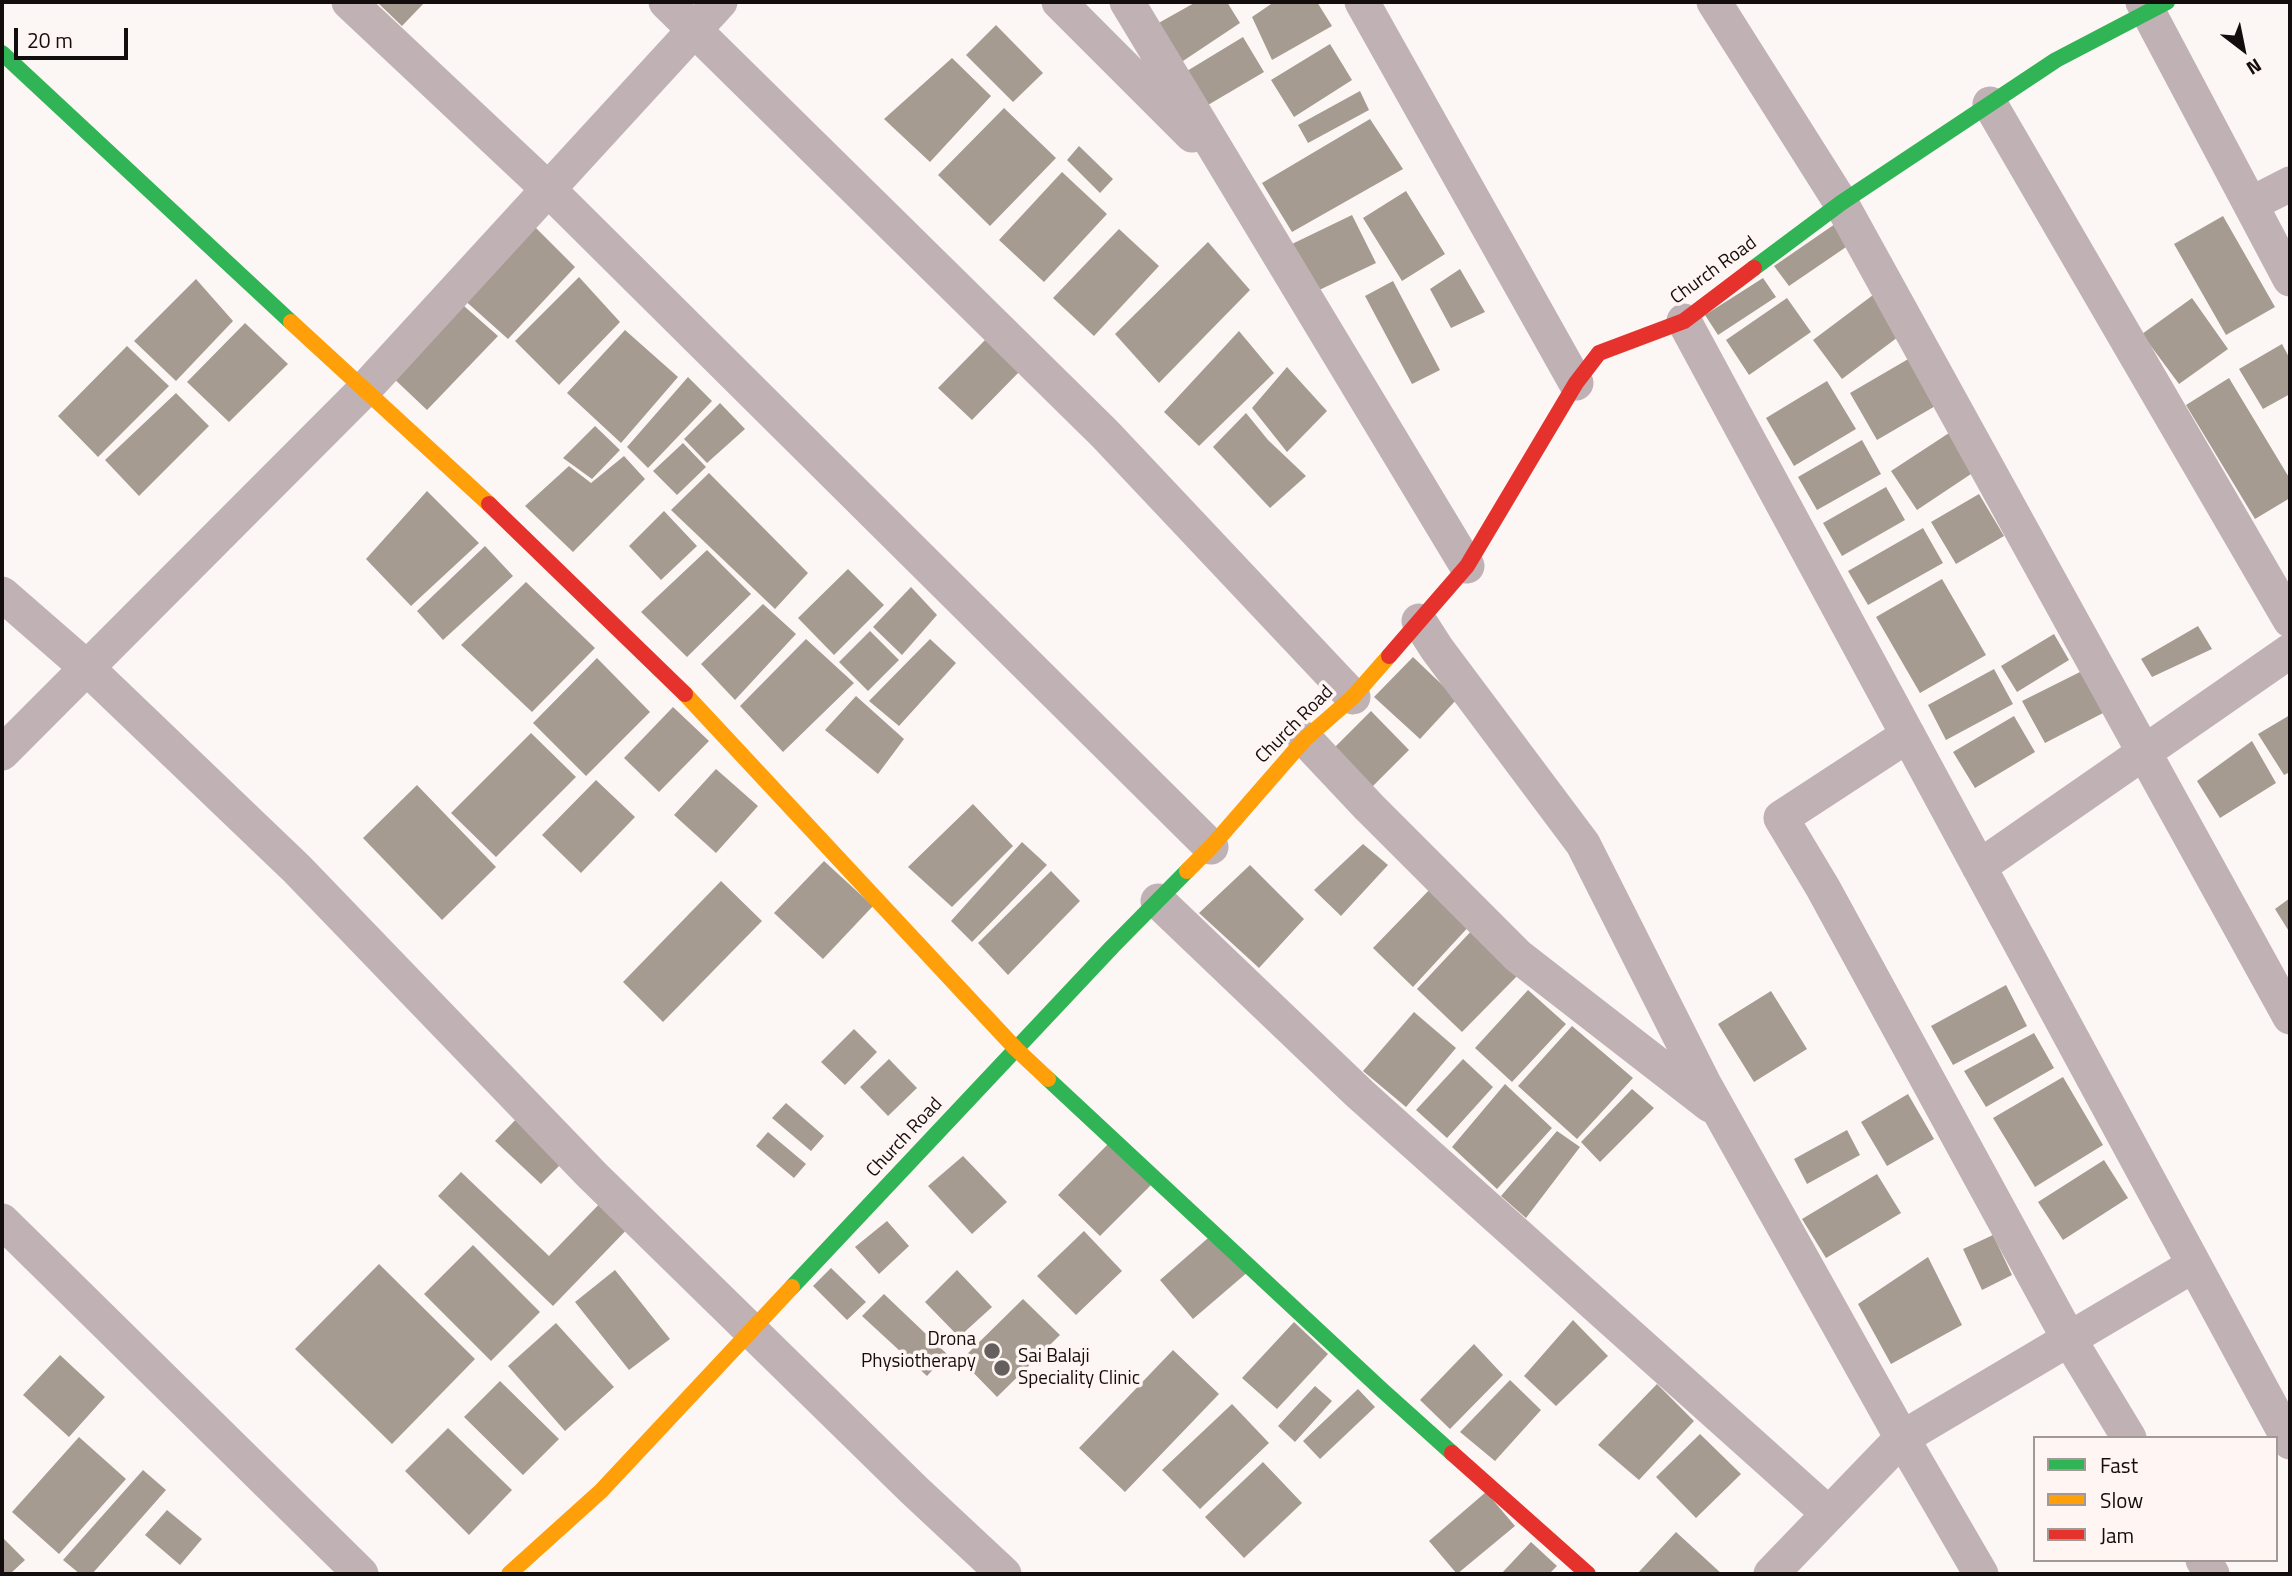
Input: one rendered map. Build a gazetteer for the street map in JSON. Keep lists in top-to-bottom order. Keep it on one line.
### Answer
{"streets":{"main road":["Church Road"]},"places":["Drona Physiotherapy","Sai Balaji Speciality Clinic"],"legend":["Fast","Slow","Jam"],"scale_bar":"20 m","north":"bottom right"}
